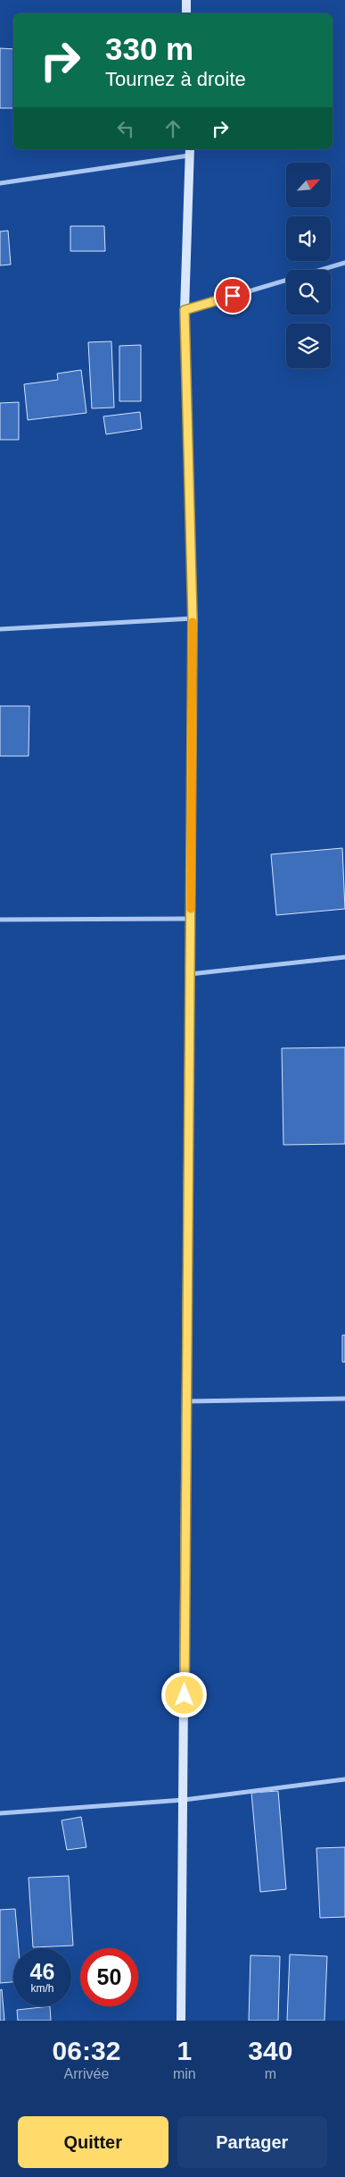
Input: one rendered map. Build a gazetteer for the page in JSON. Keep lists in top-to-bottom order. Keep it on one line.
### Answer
{"north":"top right","page":{"turn":["330 m","Tournez à droite"],"speed":"46 km/h","limit":"50","eta":["06:32","Arrivée","1","min","340","m"],"buttons":["Quitter","Partager"]}}
